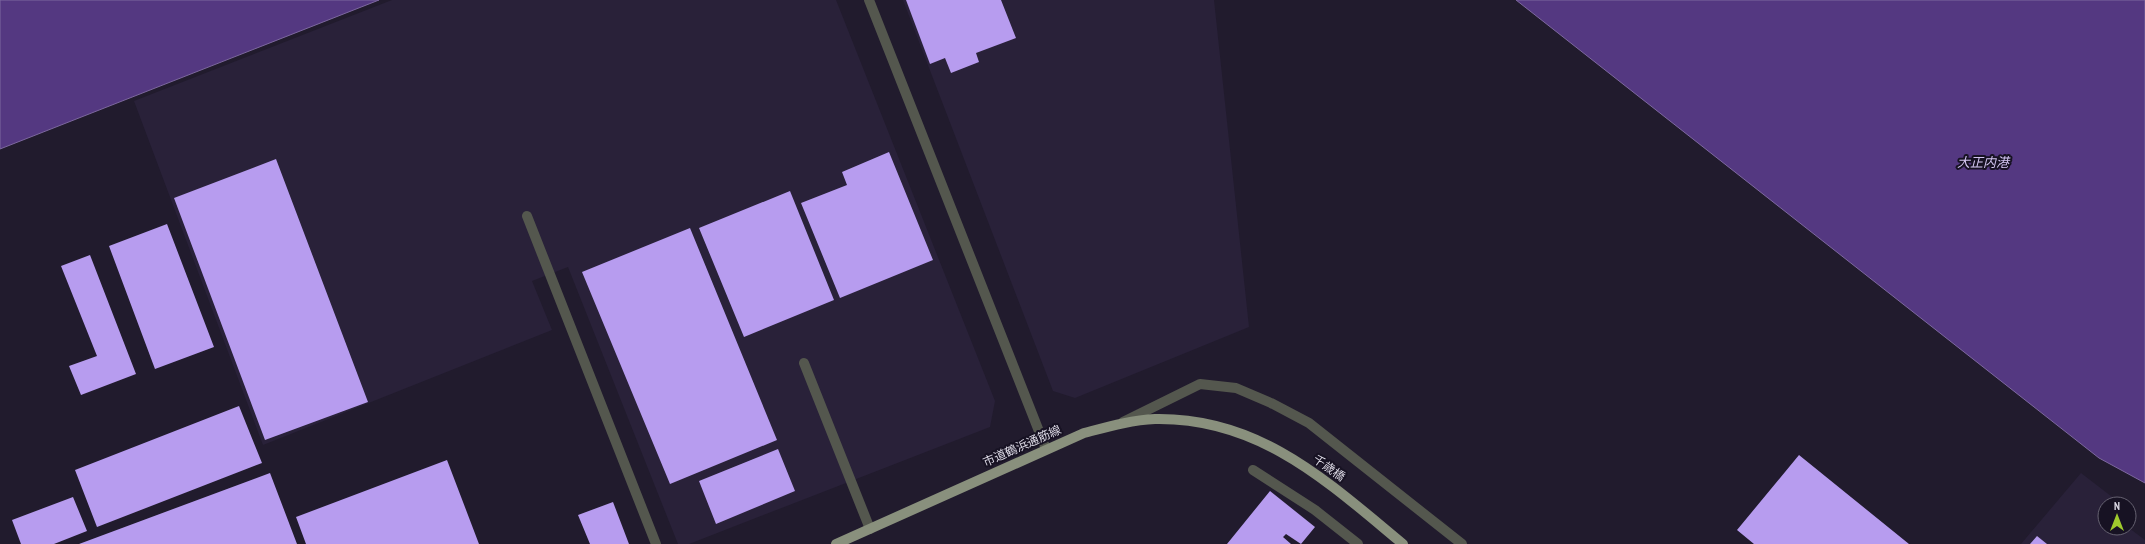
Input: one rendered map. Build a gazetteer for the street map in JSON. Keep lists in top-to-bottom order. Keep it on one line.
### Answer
{"streets":{"main road":["市道鶴浜通筋線","千歳橋"]},"crossings":[["市道鶴浜通筋線","千歳橋"]],"water":["大正内港"],"north":"top"}
